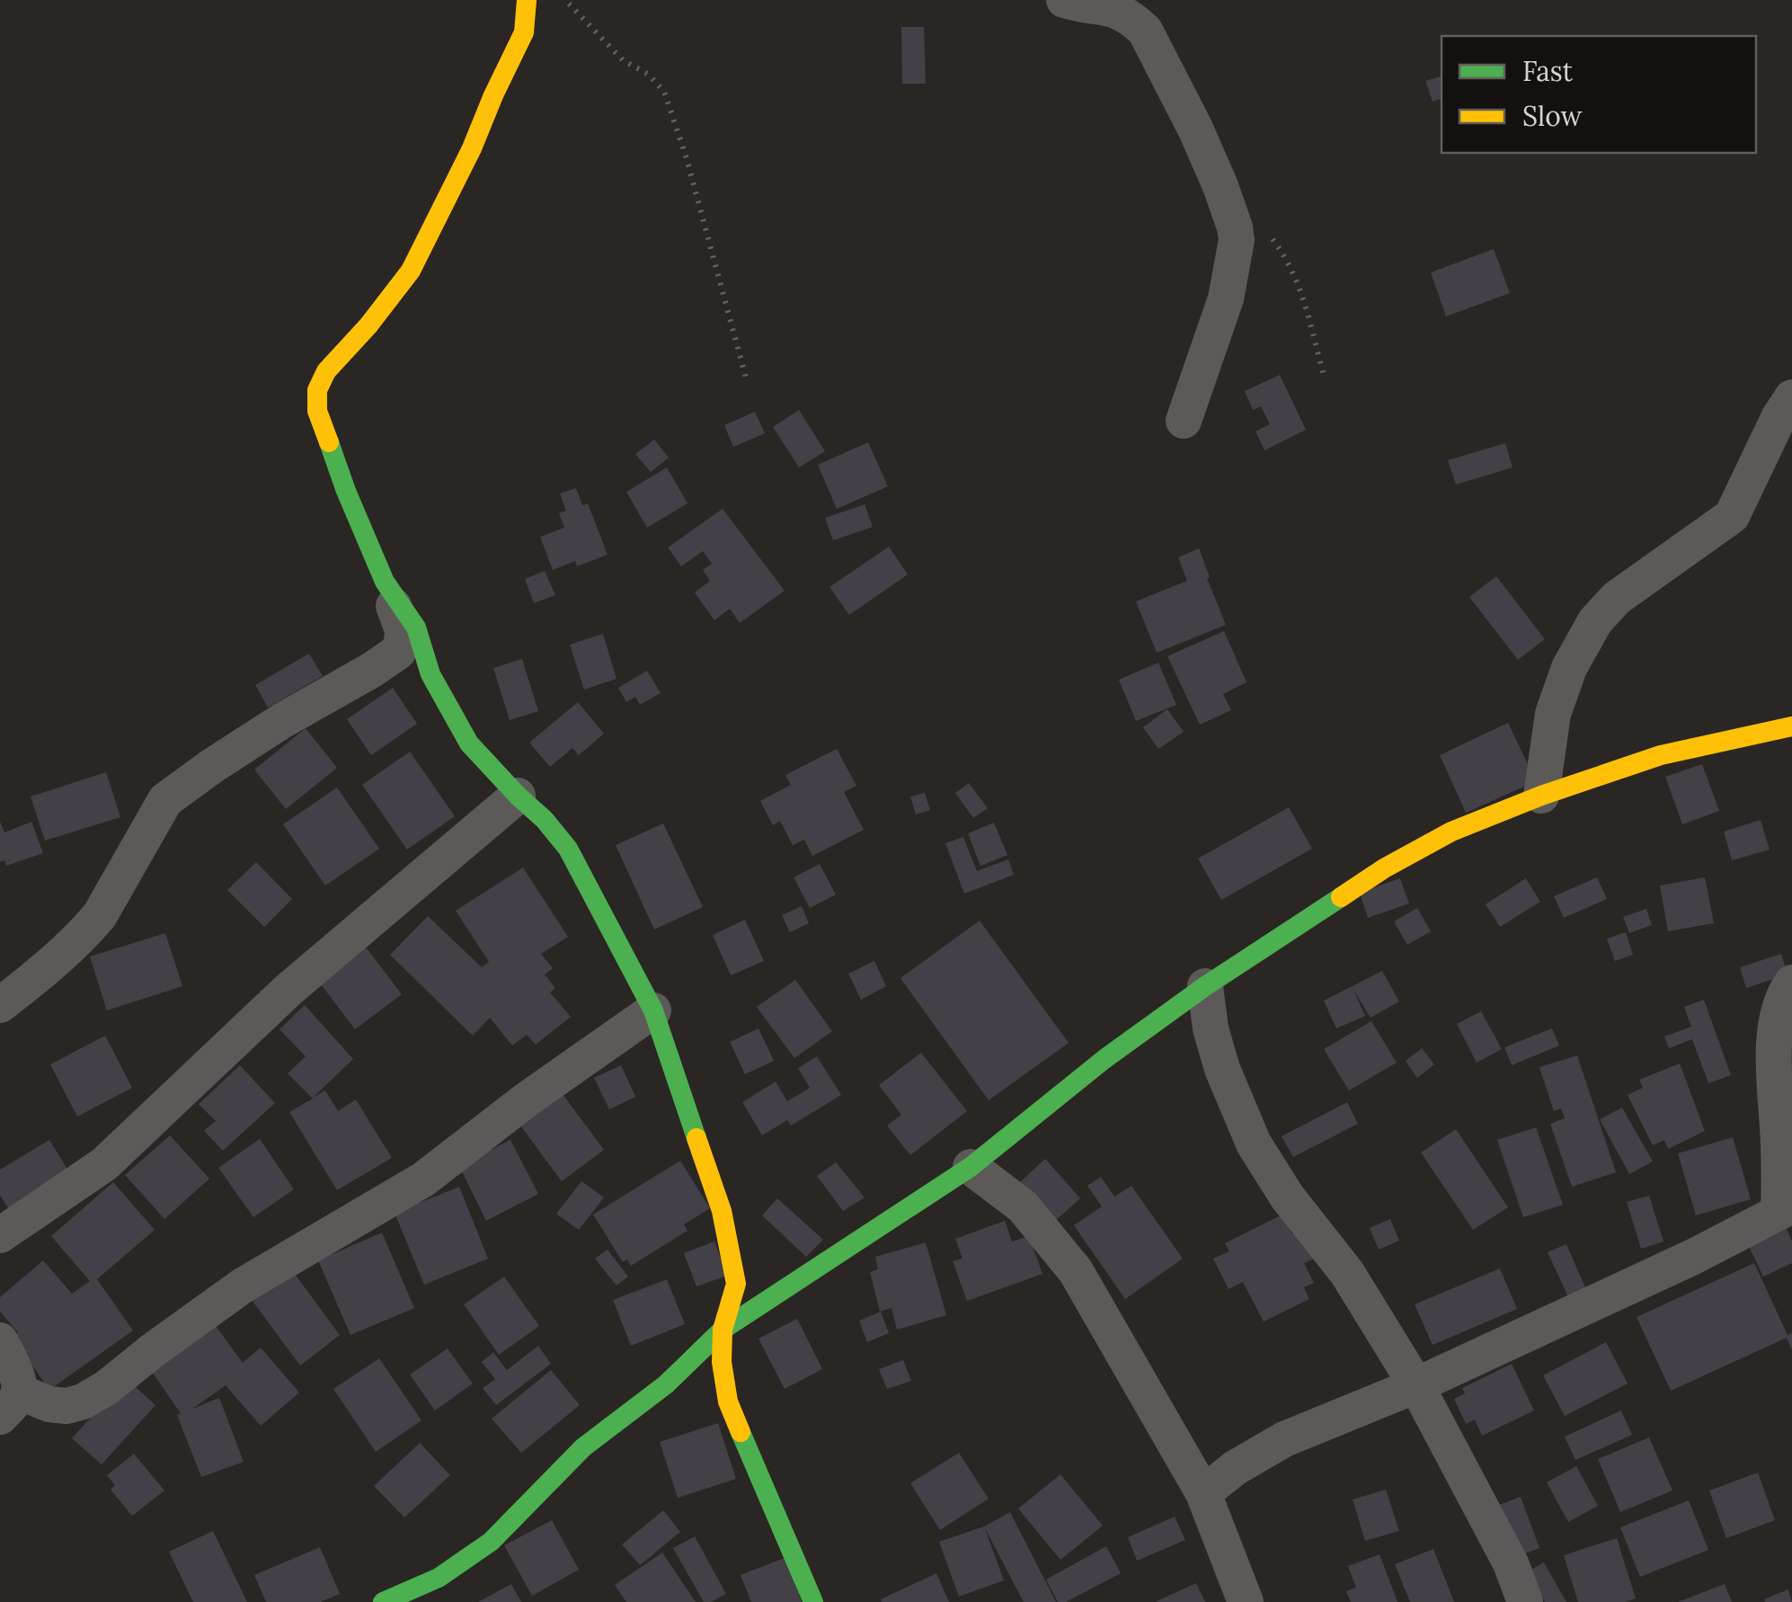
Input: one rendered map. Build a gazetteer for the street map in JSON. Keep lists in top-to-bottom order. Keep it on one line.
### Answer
{"legend":["Fast","Slow"]}
